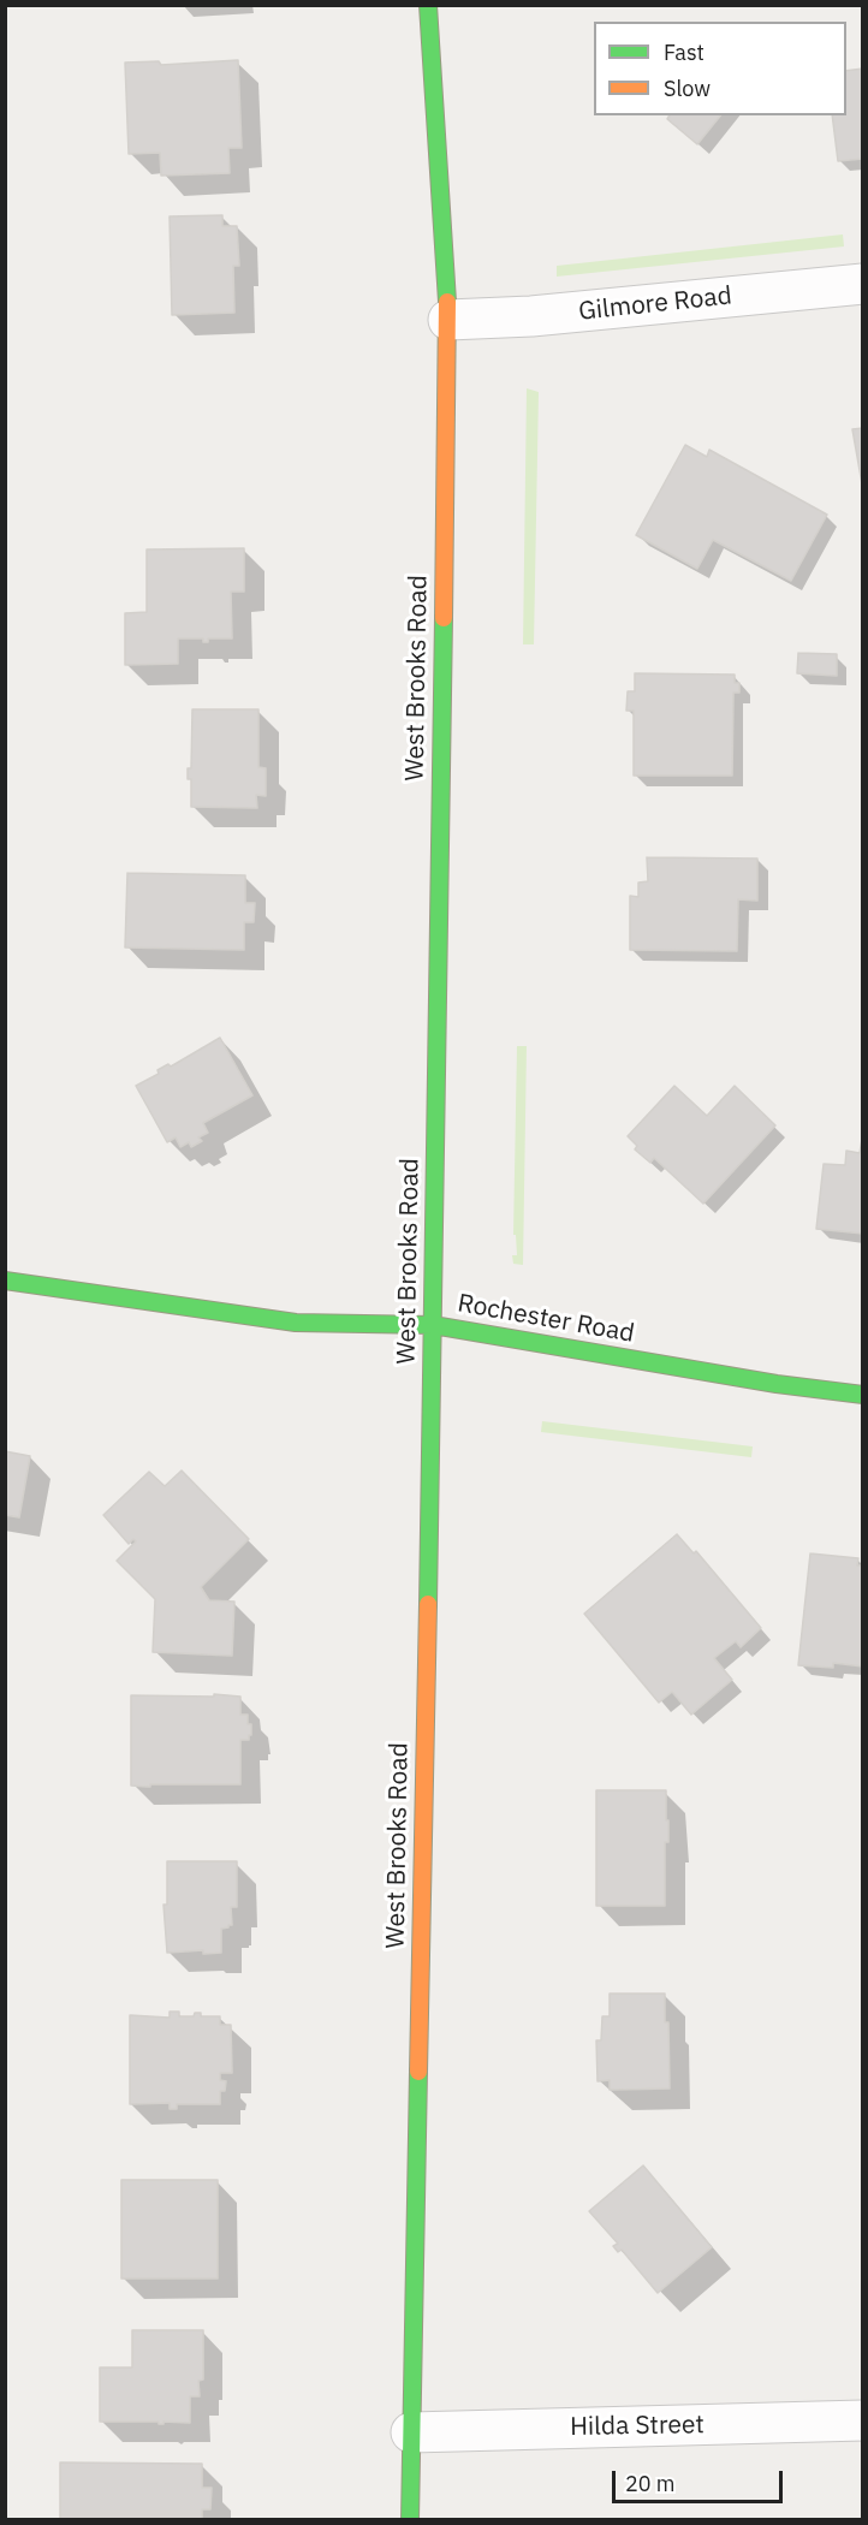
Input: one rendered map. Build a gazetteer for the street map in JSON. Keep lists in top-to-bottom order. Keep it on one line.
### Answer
{"streets":{"street":["Gilmore Road","West Brooks Road","Rochester Road","Hilda Street"]},"crossings":[["Gilmore Road","West Brooks Road"],["West Brooks Road","Rochester Road"],["West Brooks Road","Hilda Street"]],"legend":["Fast","Slow"],"scale_bar":"20 m"}
